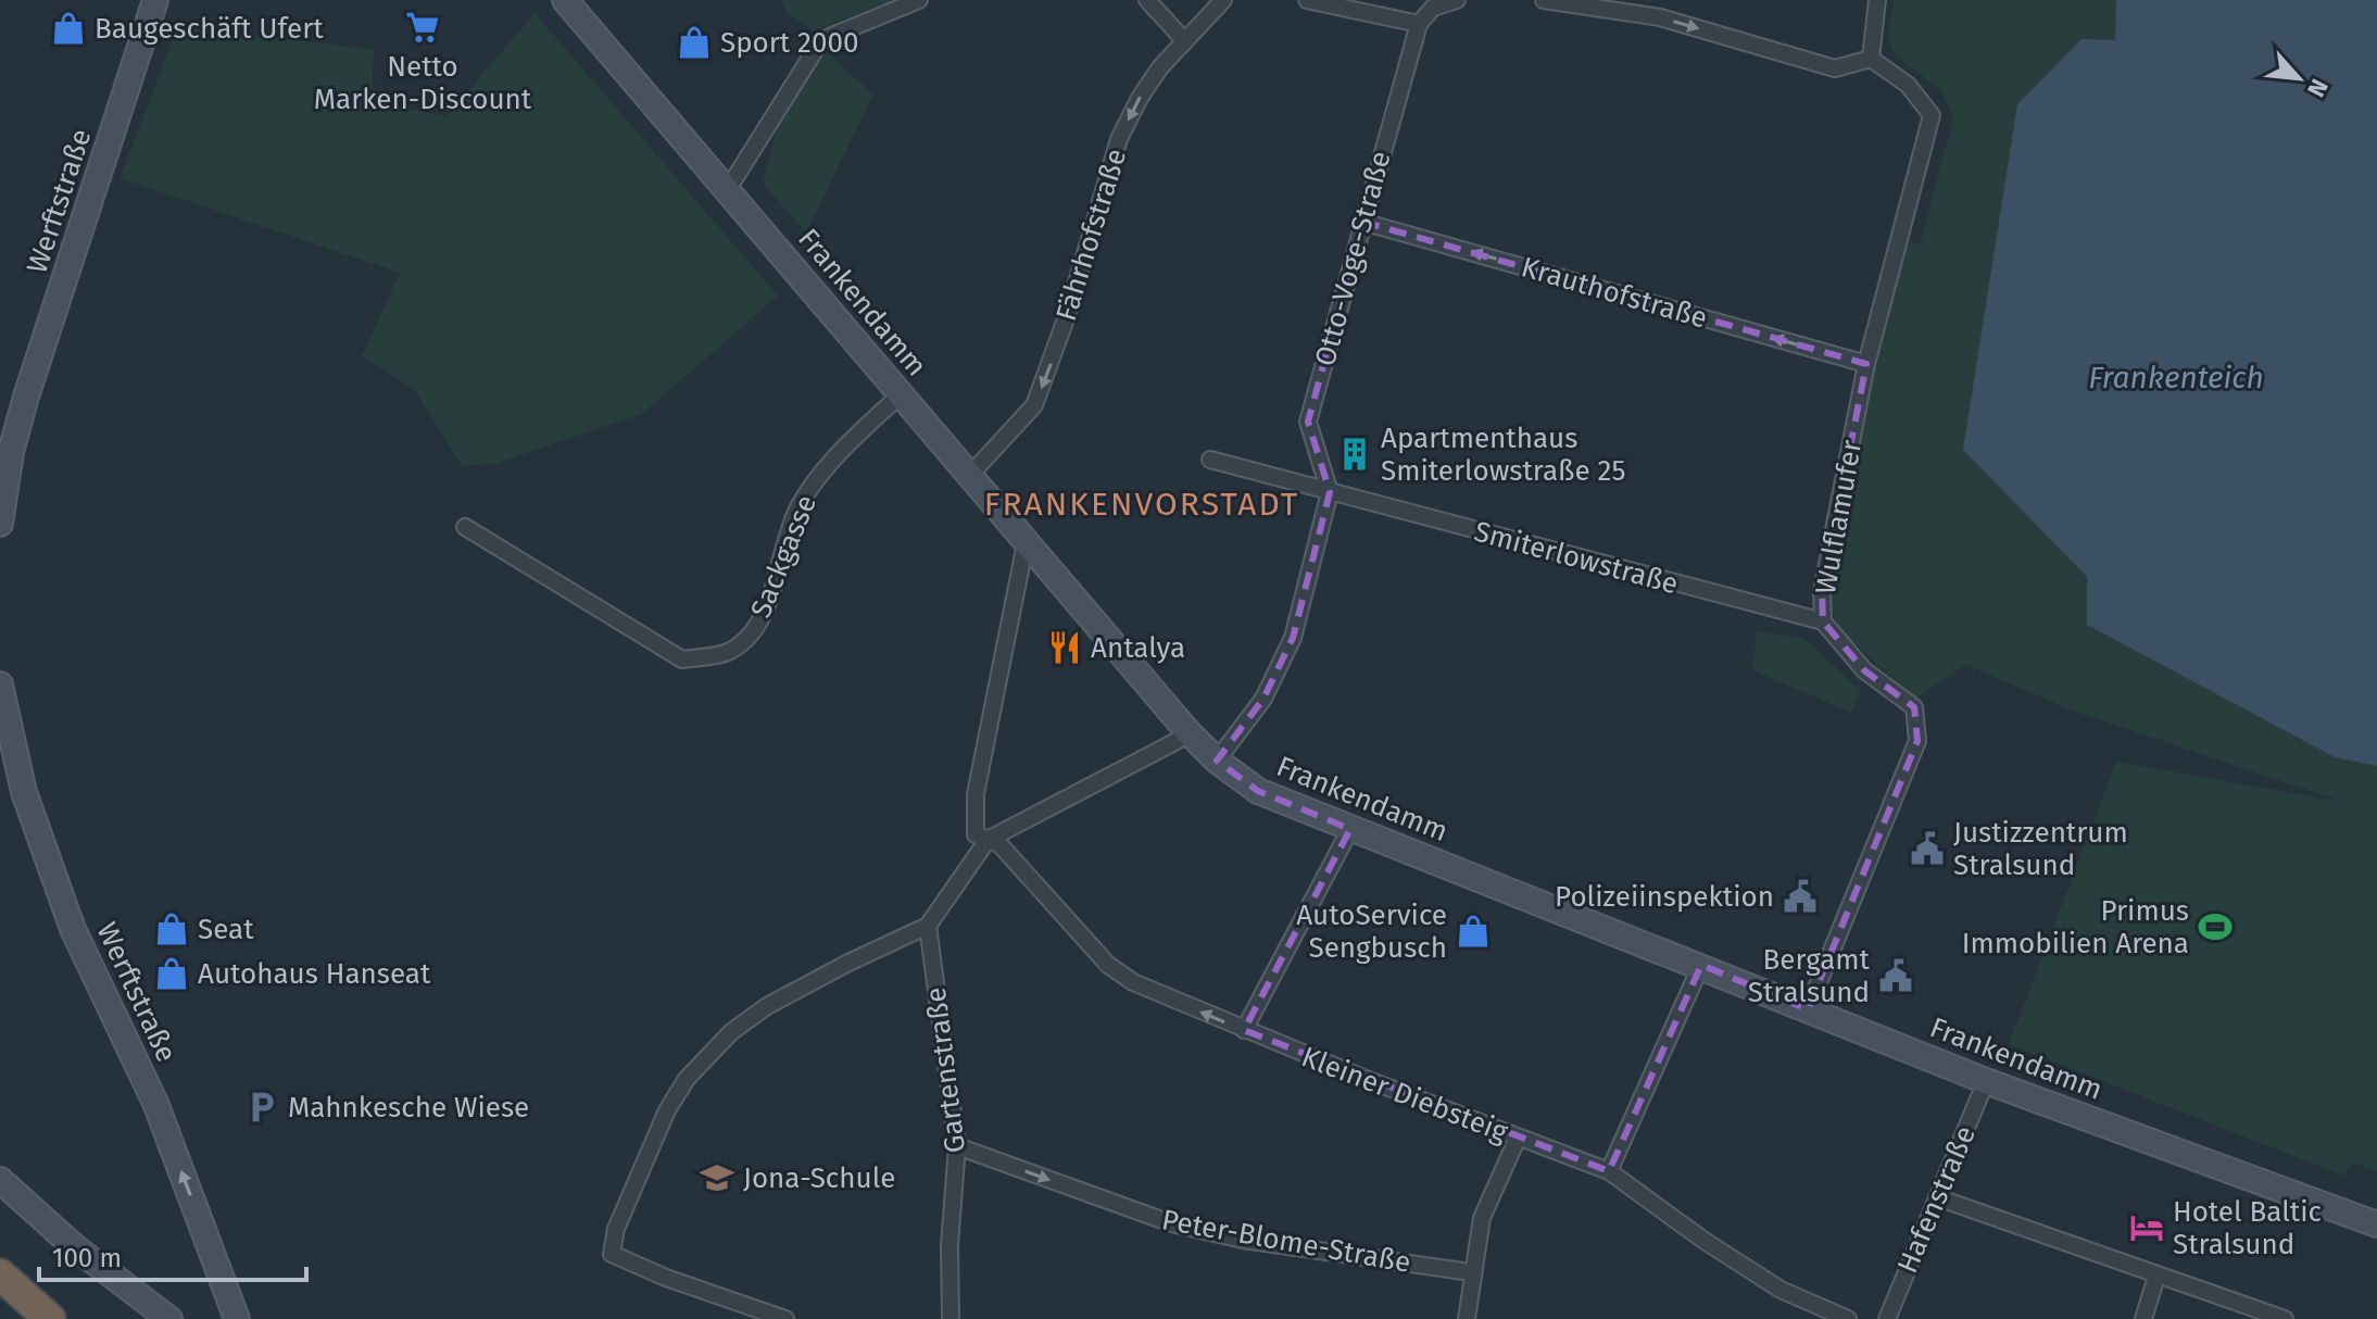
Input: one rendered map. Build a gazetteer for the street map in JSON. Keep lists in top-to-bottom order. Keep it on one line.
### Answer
{"streets":{"street":["Werftstraße","Fährhofstraße","Otto-Voge-Straße","Krauthofstraße","Frankendamm","Wulflamufer","Sackgasse","Smiterlowstraße","Gartenstraße","Kleiner Diebsteig","Hafenstraße","Peter-Blome-Straße"]},"crossings":[["Fährhofstraße","Frankendamm"],["Otto-Voge-Straße","Krauthofstraße"],["Otto-Voge-Straße","Smiterlowstraße"],["Krauthofstraße","Wulflamufer"],["Frankendamm","Wulflamufer"],["Frankendamm","Sackgasse"],["Frankendamm","Hafenstraße"],["Wulflamufer","Smiterlowstraße"],["Gartenstraße","Peter-Blome-Straße"]],"one_way":["Werftstraße","Fährhofstraße","Krauthofstraße","Peter-Blome-Straße"],"districts":["FRANKENVORSTADT"],"water":["Frankenteich"],"places":{"supermarket":["Netto Marken-Discount"],"shop":["Baugeschäft Ufert","Sport 2000","Seat","AutoService Sengbusch","Autohaus Hanseat"],"building":["Apartmenthaus Smiterlowstraße 25"],"restaurant":["Antalya"],"public building":["Justizzentrum Stralsund","Polizeiinspektion","Bergamt Stralsund"],"sports":["Primus Immobilien Arena"],"parking":["Mahnkesche Wiese"],"school or university":["Jona-Schule"],"hotel":["Hotel Baltic Stralsund"]},"scale_bar":"100 m","north":"bottom right"}
